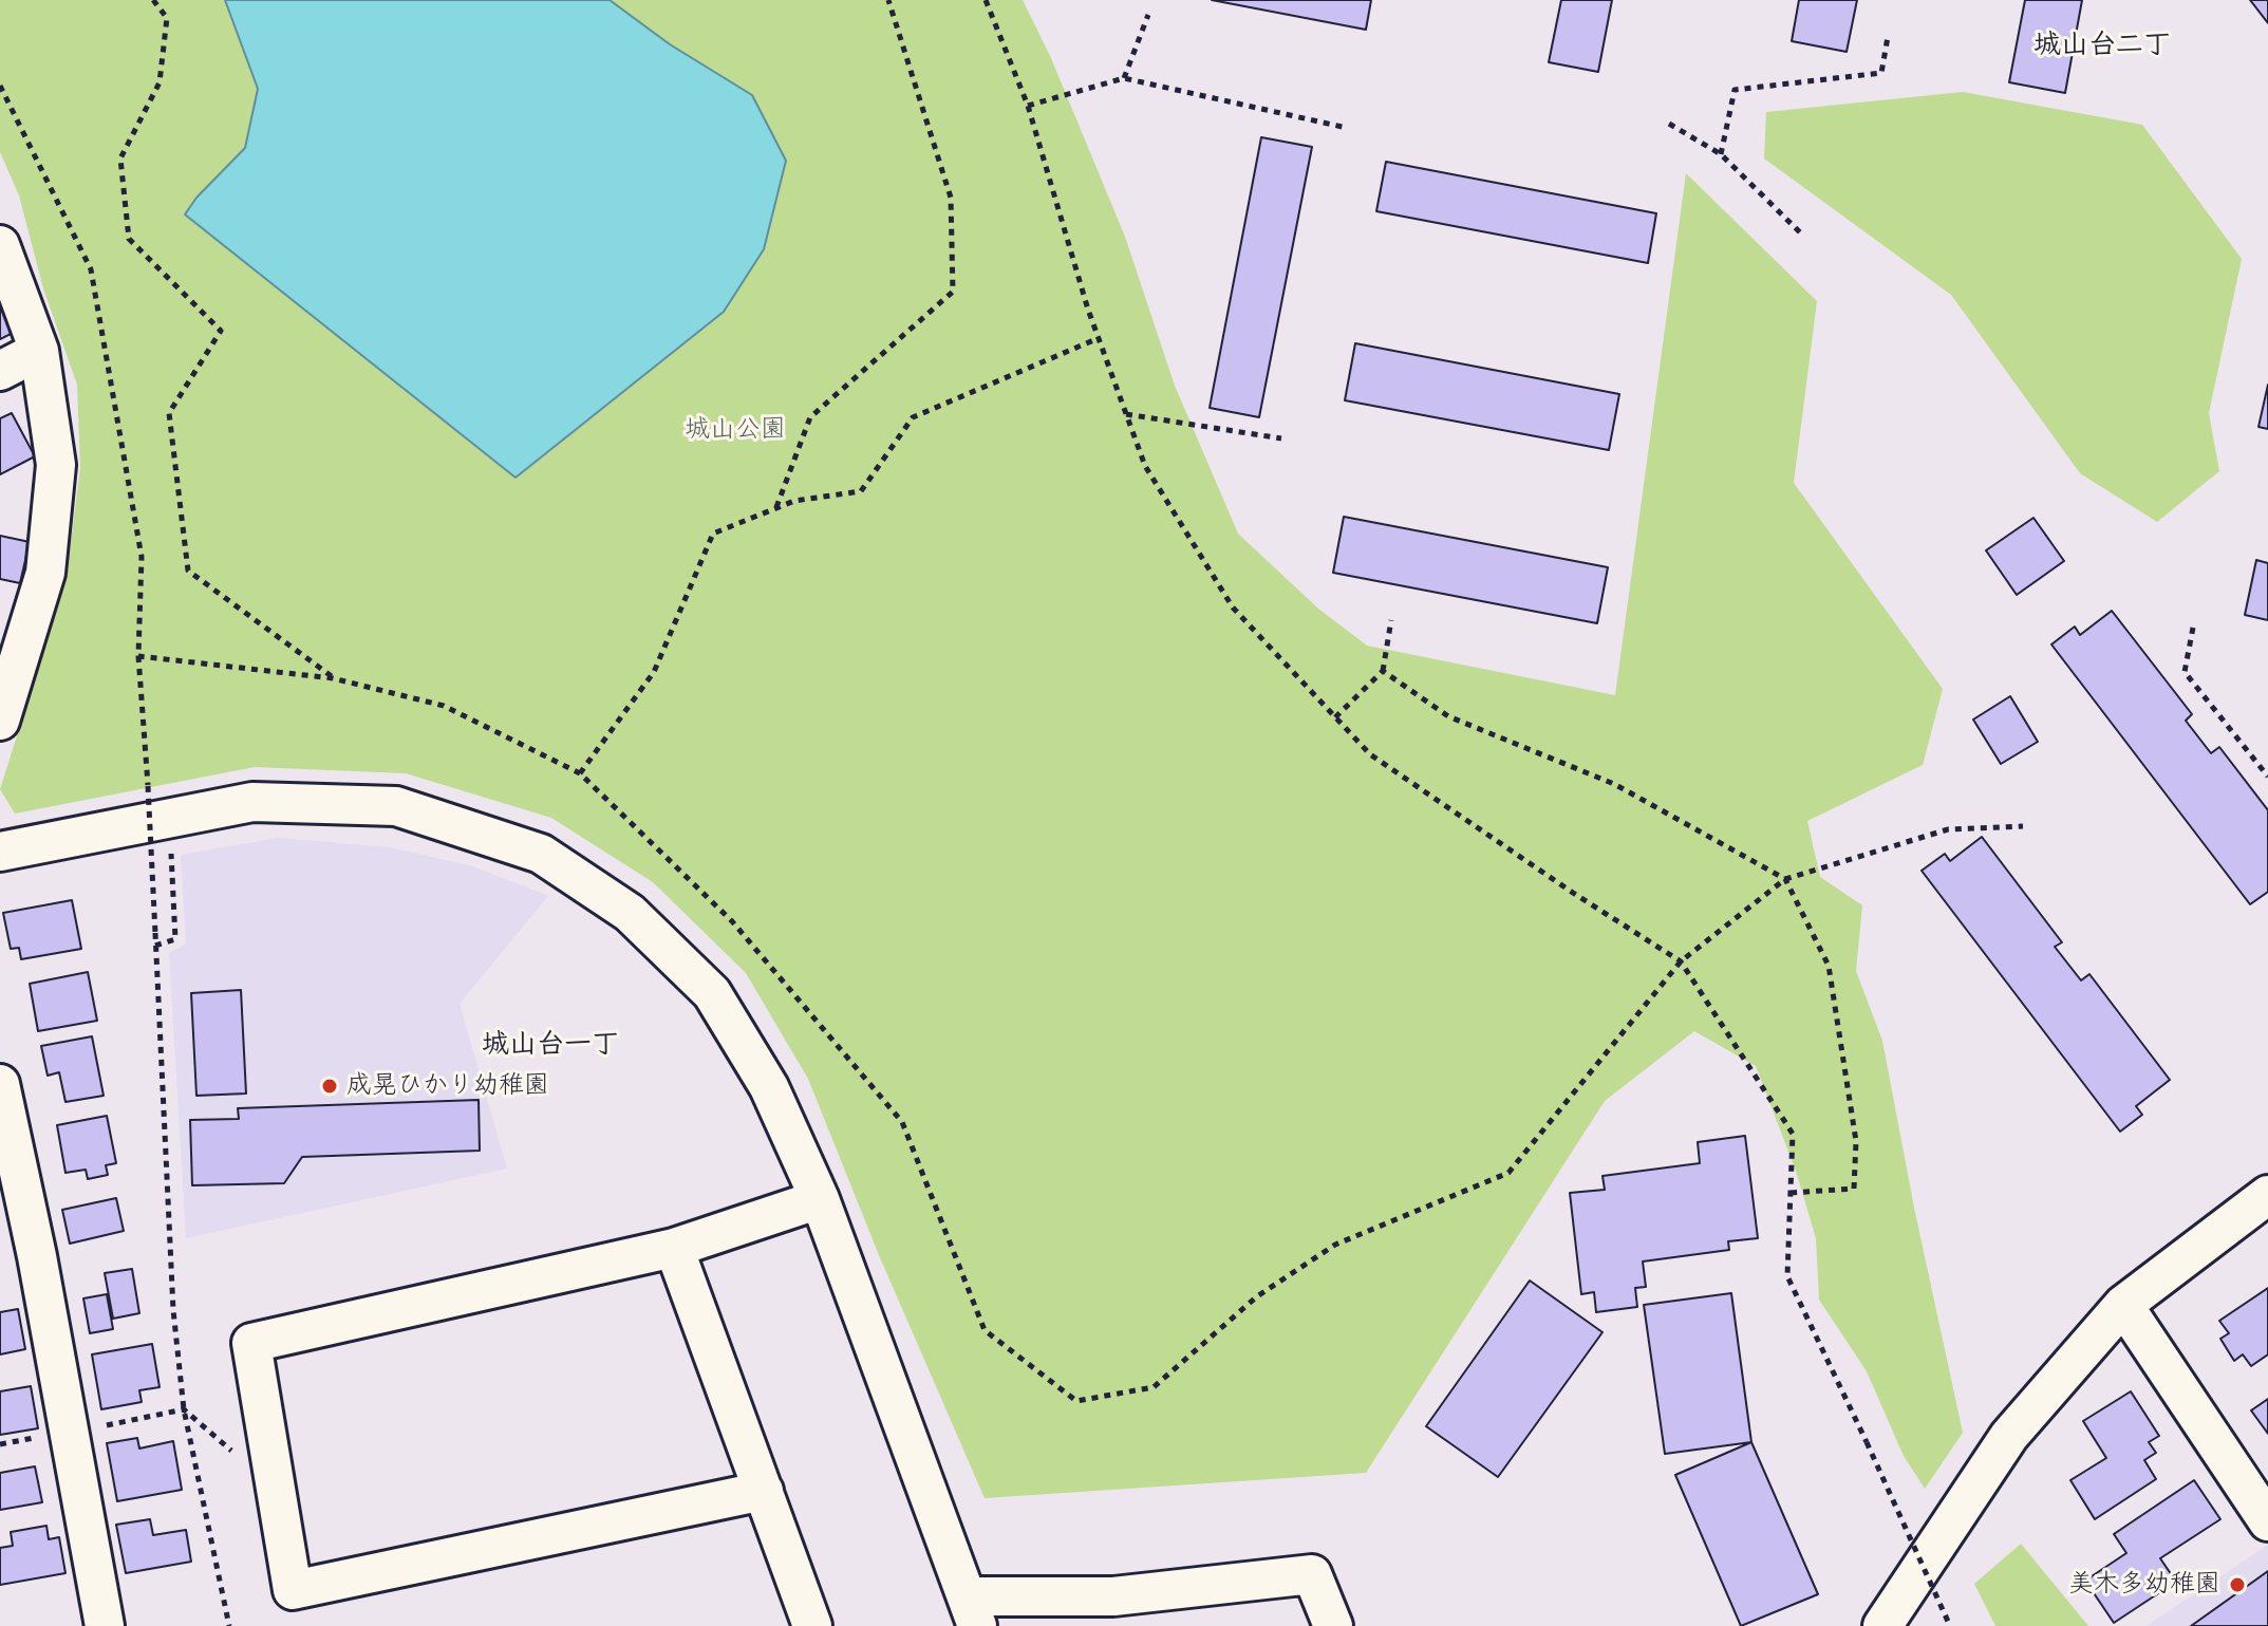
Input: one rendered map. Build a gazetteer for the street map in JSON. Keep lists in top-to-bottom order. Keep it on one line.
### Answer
{"districts":["城山台二丁","城山台一丁"],"parks":["城山公園"],"places":["成晃ひかり幼稚園","美木多幼稚園"]}
